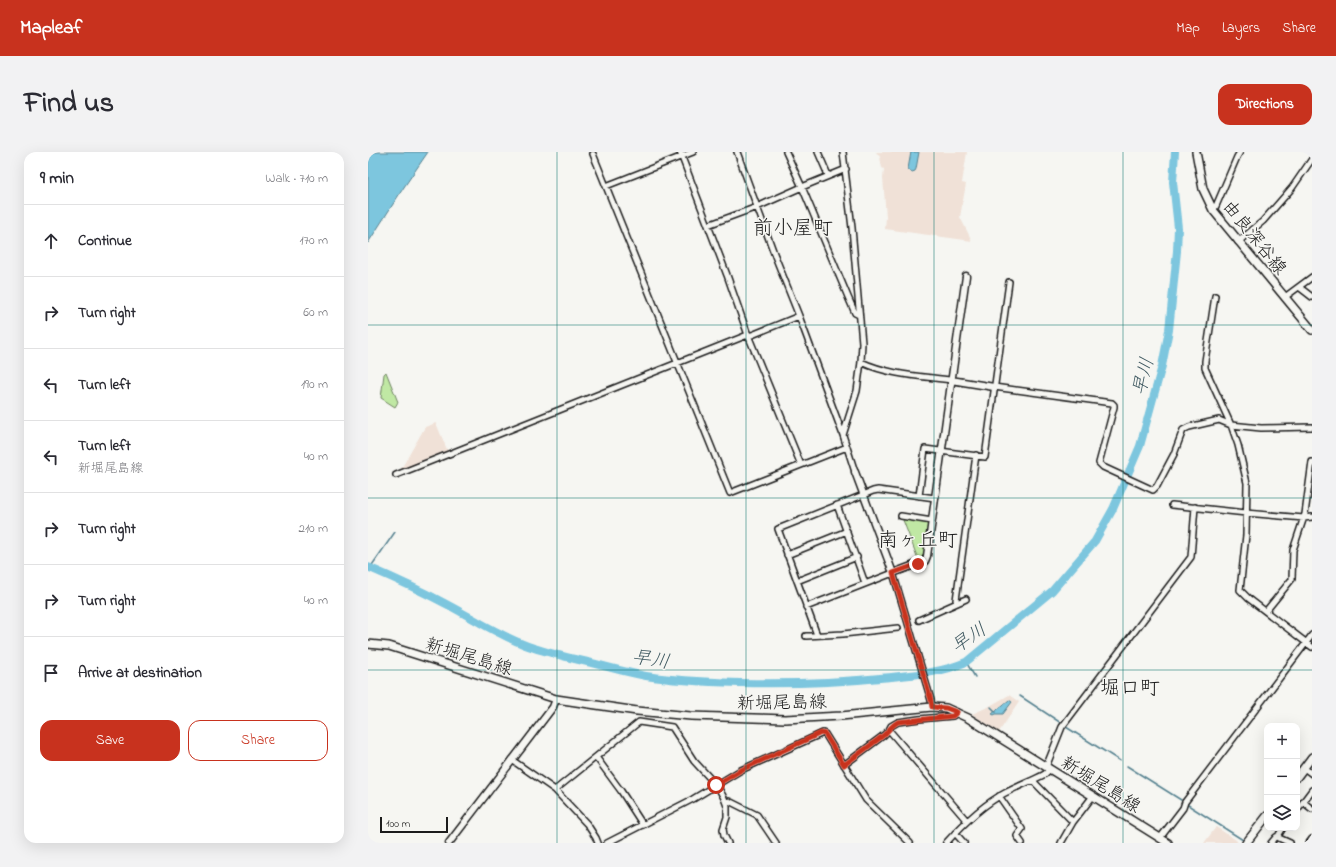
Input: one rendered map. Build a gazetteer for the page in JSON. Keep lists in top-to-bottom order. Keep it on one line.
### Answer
{"streets":{"main road":["由良深谷線","新堀尾島線"]},"districts":["前小屋町","南ヶ丘町","堀口町"],"water":["早川"],"scale_bar":"100 m","page":{"header":"Mapleaf","nav":["Map","Layers","Share"],"title":"Find us","buttons":["Directions",["Save","Share"]],"heading":["9 min","Walk · 710 m"],"list":[["Continue","170 m"],["Turn right","60 m"],["Turn left","190 m"],["Turn left","新堀尾島線","40 m"],["Turn right","210 m"],["Turn right","40 m"],"Arrive at destination"],"map_buttons":["+","−"],"scale":"100 m"}}
